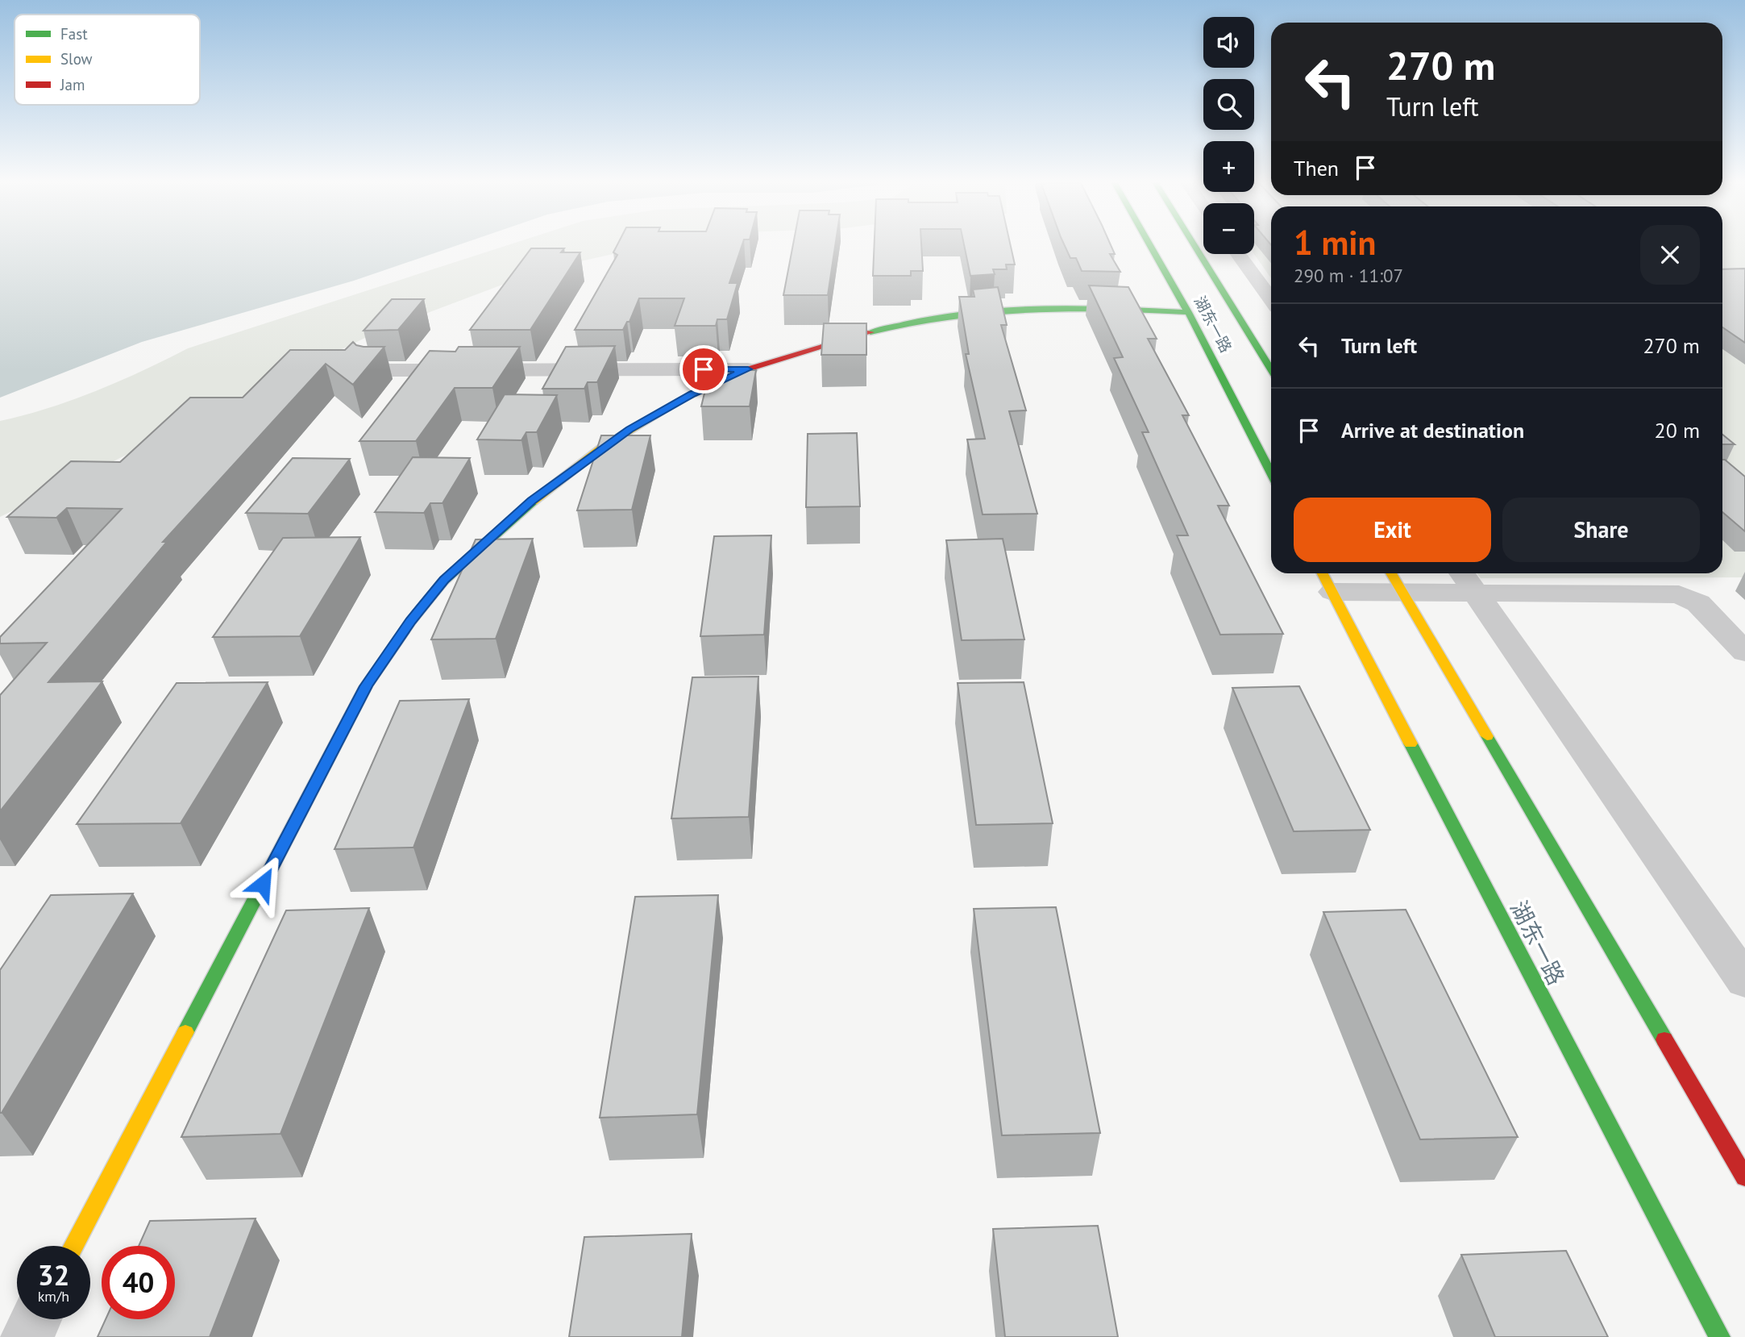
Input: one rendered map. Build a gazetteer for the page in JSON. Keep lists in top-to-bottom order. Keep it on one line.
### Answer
{"streets":{"main road":["湖东一路"]},"legend":["Fast","Slow","Jam"],"page":{"map_buttons":["+","−"],"turn":["270 m","Turn left"],"then":"Then","heading":["1 min","290 m · 11:07"],"list":[{"name":"Turn left","value":"270 m"},{"name":"Arrive at destination","value":"20 m"}],"buttons":["Exit","Share"],"speed":"32 km/h","limit":"40"}}
